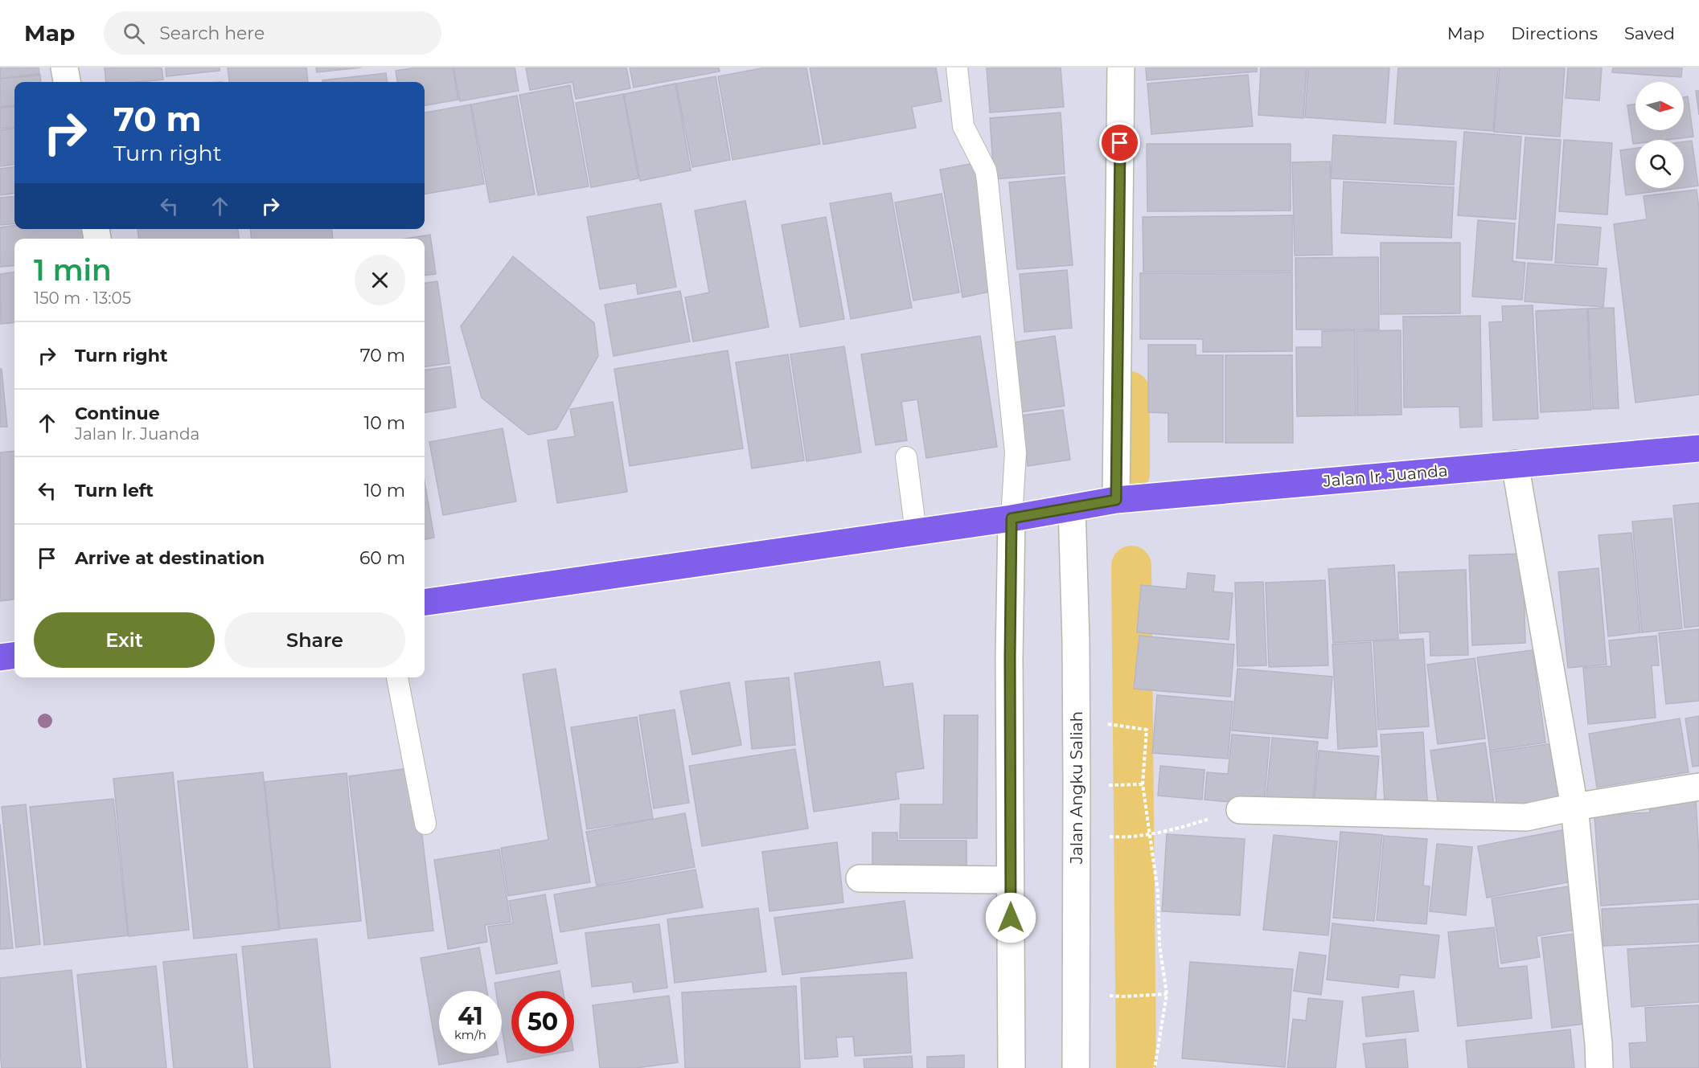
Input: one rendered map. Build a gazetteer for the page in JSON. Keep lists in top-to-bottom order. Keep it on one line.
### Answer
{"streets":{"main road":["Jalan Ir. Juanda"],"street":["Jalan Angku Saliah"]},"crossings":[["Jalan Ir. Juanda","Jalan Angku Saliah"]],"north":"right","page":{"header":"Map","search":"Search here","nav":["Map","Directions","Saved"],"turn":["70 m","Turn right"],"heading":["1 min","150 m · 13:05"],"list":[{"name":"Turn right","value":"70 m"},{"name":"Continue","note":"Jalan Ir. Juanda","value":"10 m"},{"name":"Turn left","value":"10 m"},{"name":"Arrive at destination","value":"60 m"}],"buttons":["Exit","Share"],"speed":"41 km/h","limit":"50"}}
